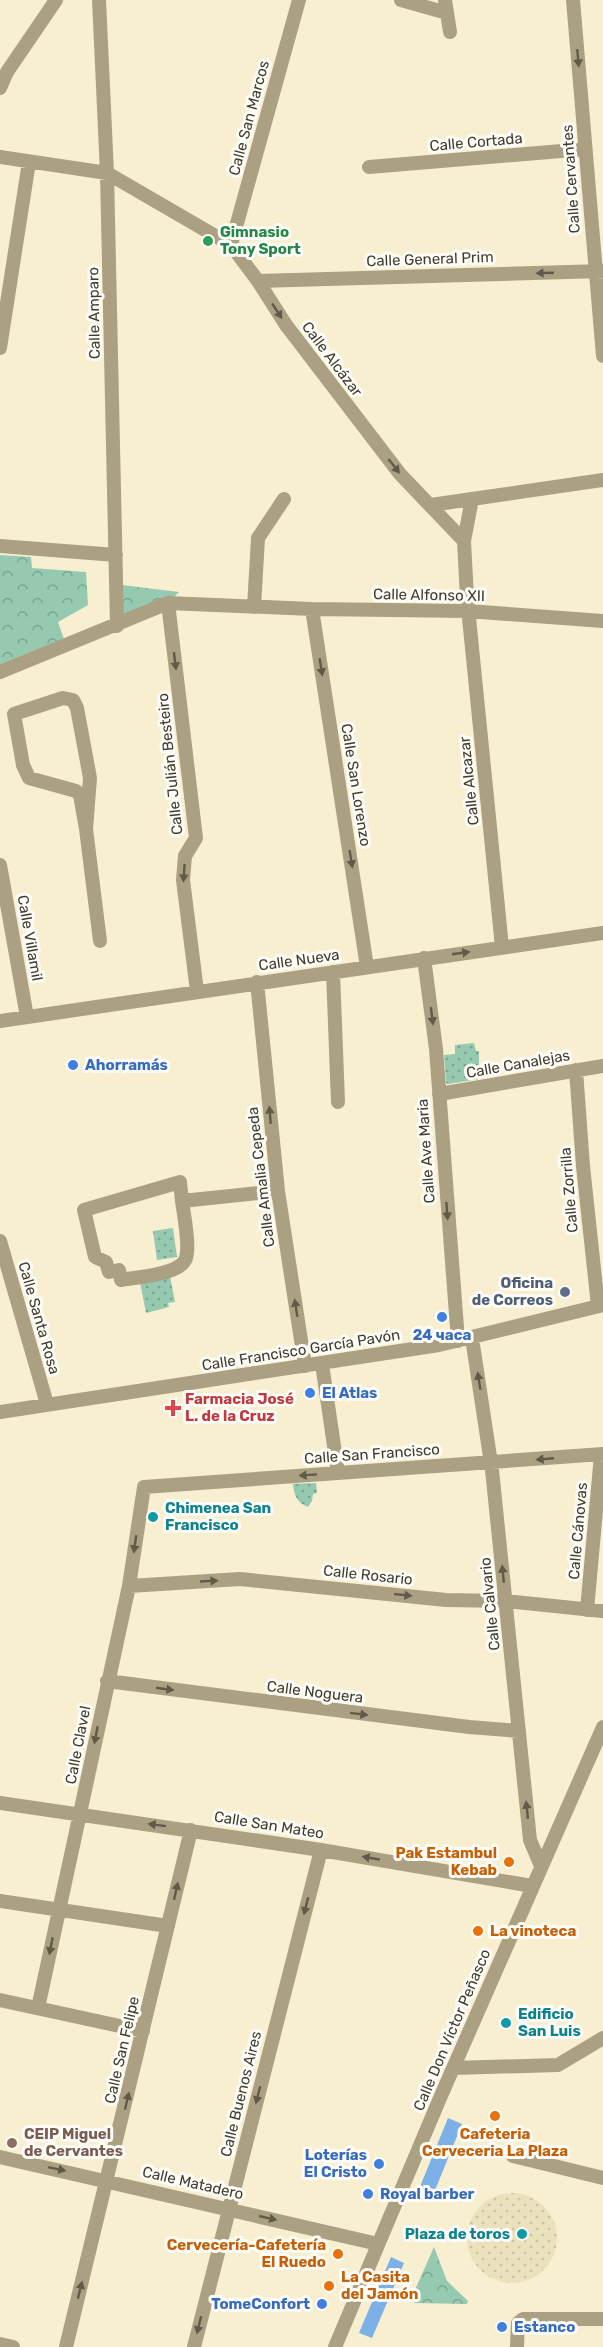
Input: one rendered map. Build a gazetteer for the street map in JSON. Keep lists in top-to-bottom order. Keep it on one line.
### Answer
{"streets":{"street":["Calle San Marcos","Calle Cortada","Calle Cervantes","Calle General Prim","Calle Amparo","Calle Alcázar","Calle Alfonso XII","Calle Julián Besteiro","Calle Alcazar","Calle San Lorenzo","Calle Villamil","Calle Nueva","Calle Canalejas","Calle Ave Maria","Calle Amalia Cepeda","Calle Zorrilla","Calle Santa Rosa","Calle Francisco García Pavón","Calle San Francisco","Calle Cánovas","Calle Rosario","Calle Calvario","Calle Noguera","Calle Clavel","Calle San Mateo","Calle Don Víctor Peñasco","Calle San Felipe","Calle Buenos Aires","Calle Matadero"]},"crossings":[["Calle San Marcos","Calle Alcázar"],["Calle Cortada","Calle Cervantes"],["Calle Cervantes","Calle General Prim"],["Calle General Prim","Calle Alcázar"],["Calle Amparo","Calle Alcázar"],["Calle Amparo","Calle Alfonso XII"],["Calle Alfonso XII","Calle Julián Besteiro"],["Calle Alfonso XII","Calle Alcazar"],["Calle Alfonso XII","Calle San Lorenzo"],["Calle Julián Besteiro","Calle Nueva"],["Calle Alcazar","Calle Nueva"],["Calle San Lorenzo","Calle Nueva"],["Calle Villamil","Calle Nueva"],["Calle Nueva","Calle Ave Maria"],["Calle Nueva","Calle Amalia Cepeda"],["Calle Canalejas","Calle Ave Maria"],["Calle Canalejas","Calle Zorrilla"],["Calle Ave Maria","Calle Francisco García Pavón"],["Calle Ave Maria","Calle Calvario"],["Calle Amalia Cepeda","Calle Francisco García Pavón"],["Calle Zorrilla","Calle Francisco García Pavón"],["Calle Santa Rosa","Calle Francisco García Pavón"],["Calle Francisco García Pavón","Calle Calvario"],["Calle San Francisco","Calle Cánovas"],["Calle San Francisco","Calle Calvario"],["Calle San Francisco","Calle Clavel"],["Calle Cánovas","Calle Rosario"],["Calle Rosario","Calle Calvario"],["Calle Rosario","Calle Clavel"],["Calle Calvario","Calle Noguera"],["Calle Calvario","Calle Don Víctor Peñasco"],["Calle Noguera","Calle Clavel"],["Calle Clavel","Calle San Mateo"],["Calle San Mateo","Calle Don Víctor Peñasco"],["Calle San Mateo","Calle San Felipe"],["Calle San Mateo","Calle Buenos Aires"],["Calle Don Víctor Peñasco","Calle Matadero"],["Calle San Felipe","Calle Matadero"],["Calle Buenos Aires","Calle Matadero"]],"one_way":["Calle Cervantes","Calle General Prim","Calle Alcázar","Calle San Lorenzo","Calle San Francisco","Calle Rosario","Calle Calvario","Calle Noguera","Calle Clavel","Calle San Felipe","Calle Buenos Aires","Calle Matadero"],"places":{"other":["Gimnasio Tony Sport","Ahorramás","Oficina de Correos","24 часа","El Atlas","Chimenea San Francisco","Pak Estambul Kebab","La vinoteca","Edificio San Luis","Cafeteria Cerveceria La Plaza","CEIP Miguel de Cervantes","Loterías El Cristo","Royal barber","Plaza de toros","Cervecería-Cafetería El Ruedo","La Casita del Jamón","TomeConfort","Estanco"],"health":["Farmacia José L. de la Cruz"]}}
